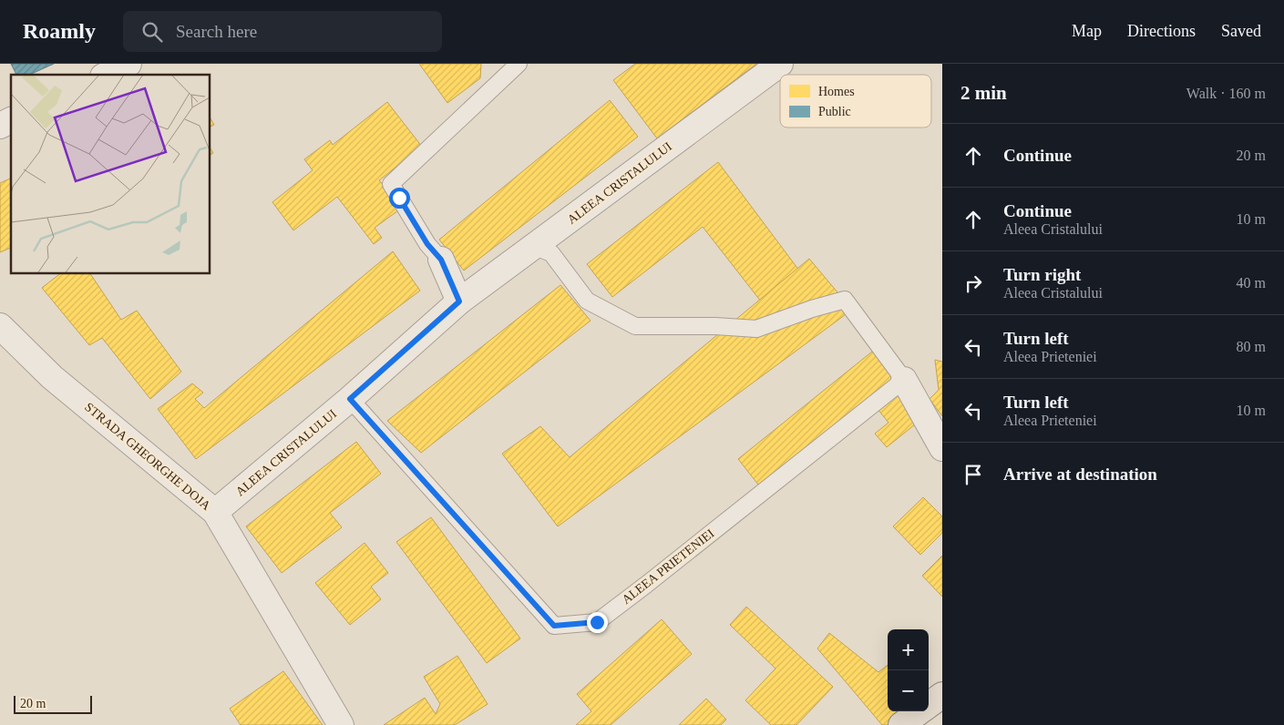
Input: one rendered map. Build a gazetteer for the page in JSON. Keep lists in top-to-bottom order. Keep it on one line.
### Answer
{"streets":{"street":["ALEEA CRISTALULUI","STRADA GHEORGHE DOJA"],"lane":["ALEEA PRIETENIEI"]},"crossings":[["ALEEA CRISTALULUI","STRADA GHEORGHE DOJA"],["ALEEA CRISTALULUI","ALEEA PRIETENIEI"]],"legend":["Homes","Public"],"scale_bar":"20 m","page":{"header":"Roamly","search":"Search here","nav":["Map","Directions","Saved"],"heading":["2 min","Walk · 160 m"],"list":[["Continue","20 m"],["Continue","Aleea Cristalului","10 m"],["Turn right","Aleea Cristalului","40 m"],["Turn left","Aleea Prieteniei","80 m"],["Turn left","Aleea Prieteniei","10 m"],"Arrive at destination"],"map_buttons":["+","−"],"scale":"20 m"}}
